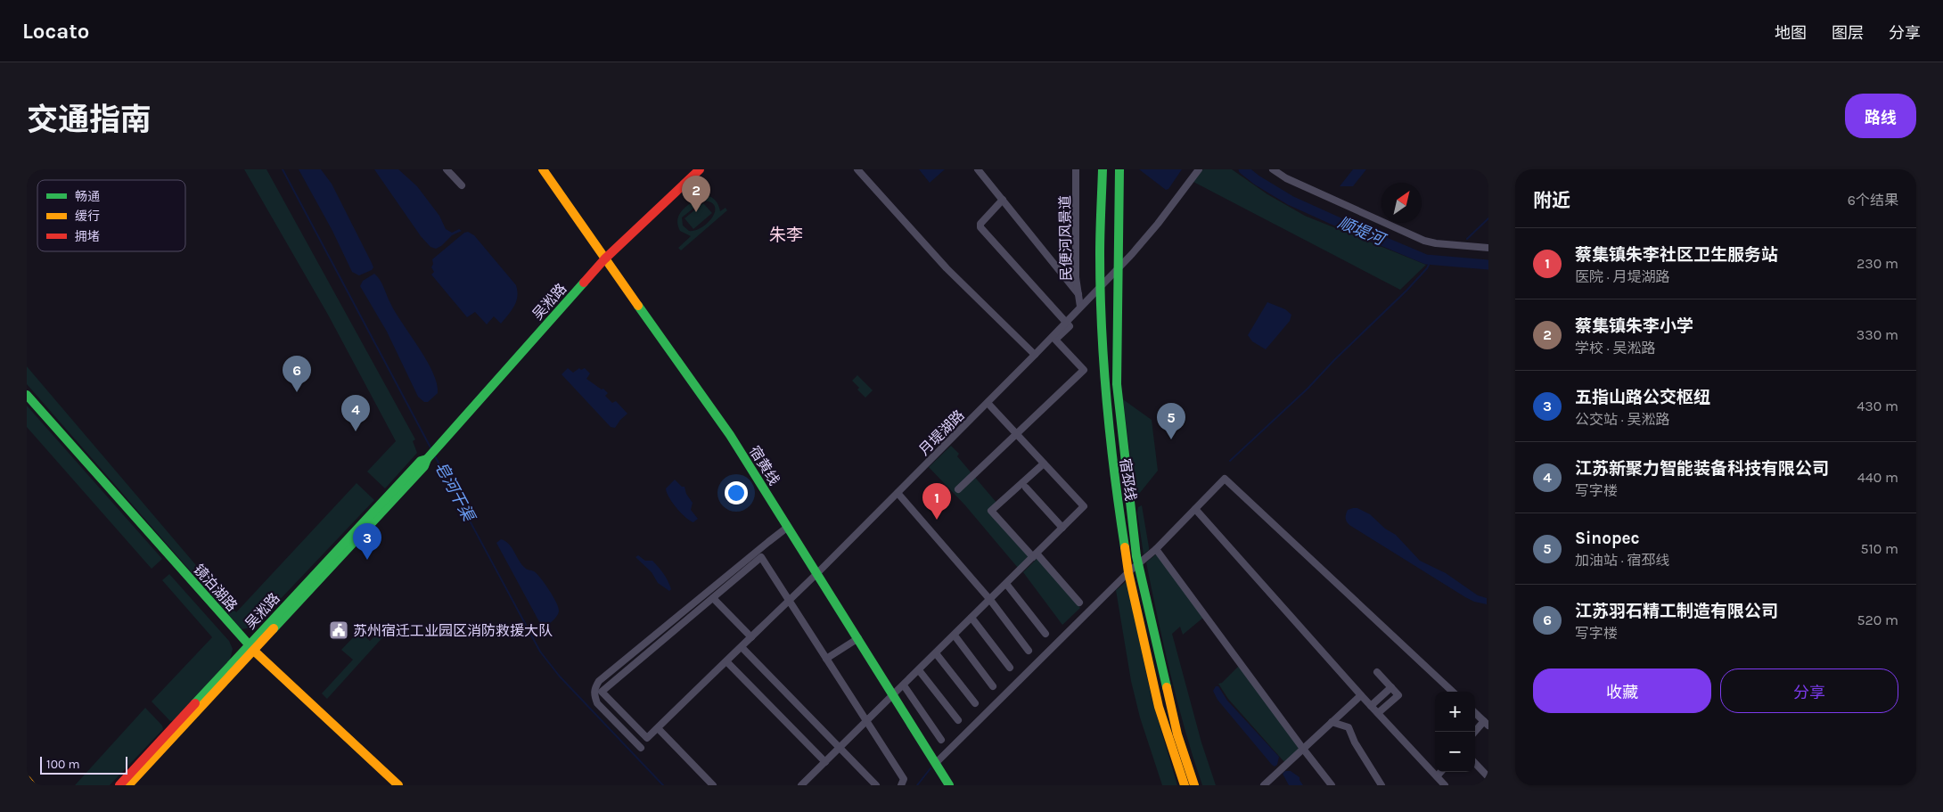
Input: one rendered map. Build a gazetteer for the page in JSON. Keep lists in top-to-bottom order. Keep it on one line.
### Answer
{"streets":{"main road":["吴淞路","宿黄线","宿邳线","镜泊湖路"],"street":["民便河风景道","月堤湖路"]},"crossings":[["民便河风景道","月堤湖路"],["吴淞路","宿黄线"],["吴淞路","镜泊湖路"],["月堤湖路","宿黄线"],["月堤湖路","宿邳线"]],"districts":["朱李"],"water":["顺堤河","皂河干渠"],"places":{"public building":["苏州宿迁工业园区消防救援大队"]},"legend":["畅通","缓行","拥堵"],"scale_bar":"100 m","north":"top right","page":{"header":"Locato","nav":["地图","图层","分享"],"title":"交通指南","buttons":["路线",["收藏","分享"]],"heading":["附近","6个结果"],"pins":["2","6","4","5","1","3"],"list":[{"mark":"1","name":"蔡集镇朱李社区卫生服务站","note":"医院 · 月堤湖路","value":"230 m"},{"mark":"2","name":"蔡集镇朱李小学","note":"学校 · 吴淞路","value":"330 m"},{"mark":"3","name":"五指山路公交枢纽","note":"公交站 · 吴淞路","value":"430 m"},{"mark":"4","name":"江苏新聚力智能装备科技有限公司","note":"写字楼","value":"440 m"},{"mark":"5","name":"Sinopec","note":"加油站 · 宿邳线","value":"510 m"},{"mark":"6","name":"江苏羽石精工制造有限公司","note":"写字楼","value":"520 m"}],"map_buttons":["+","−"],"scale":"100 m"}}
